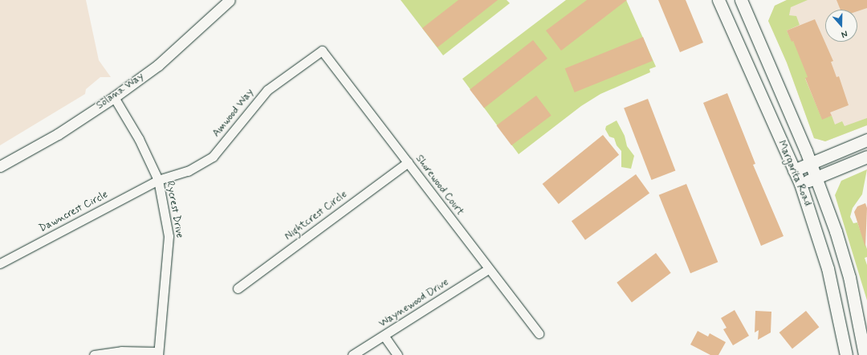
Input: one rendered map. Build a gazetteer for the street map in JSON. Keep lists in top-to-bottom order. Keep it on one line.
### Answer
{"streets":{"main road":["Margarita Road"],"street":["Solana Way","Amwood Way","Shorewood Court","Rycrest Drive","Dawncrest Circle","Nightcrest Circle","Waynewood Drive"]},"crossings":[["Solana Way","Rycrest Drive"],["Amwood Way","Shorewood Court"],["Amwood Way","Rycrest Drive"],["Amwood Way","Dawncrest Circle"],["Shorewood Court","Nightcrest Circle"],["Shorewood Court","Waynewood Drive"],["Rycrest Drive","Dawncrest Circle"]],"north":"bottom"}
